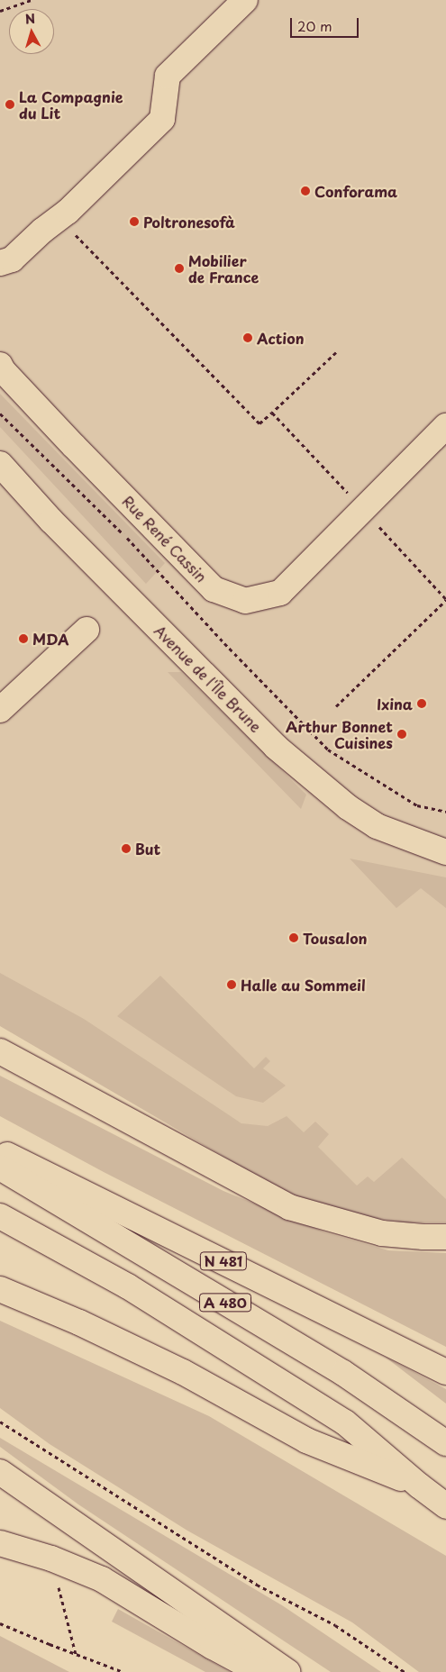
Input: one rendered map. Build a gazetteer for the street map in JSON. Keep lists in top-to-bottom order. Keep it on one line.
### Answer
{"streets":{"main road":["Rue René Cassin","Avenue de l'Île Brune","N 481","A 480"]},"places":["La Compagnie du Lit","Conforama","Poltronesofà","Mobilier de France","Action","MDA","Ixina","Arthur Bonnet Cuisines","But","Tousalon","Halle au Sommeil"],"scale_bar":"20 m","north":"top"}
